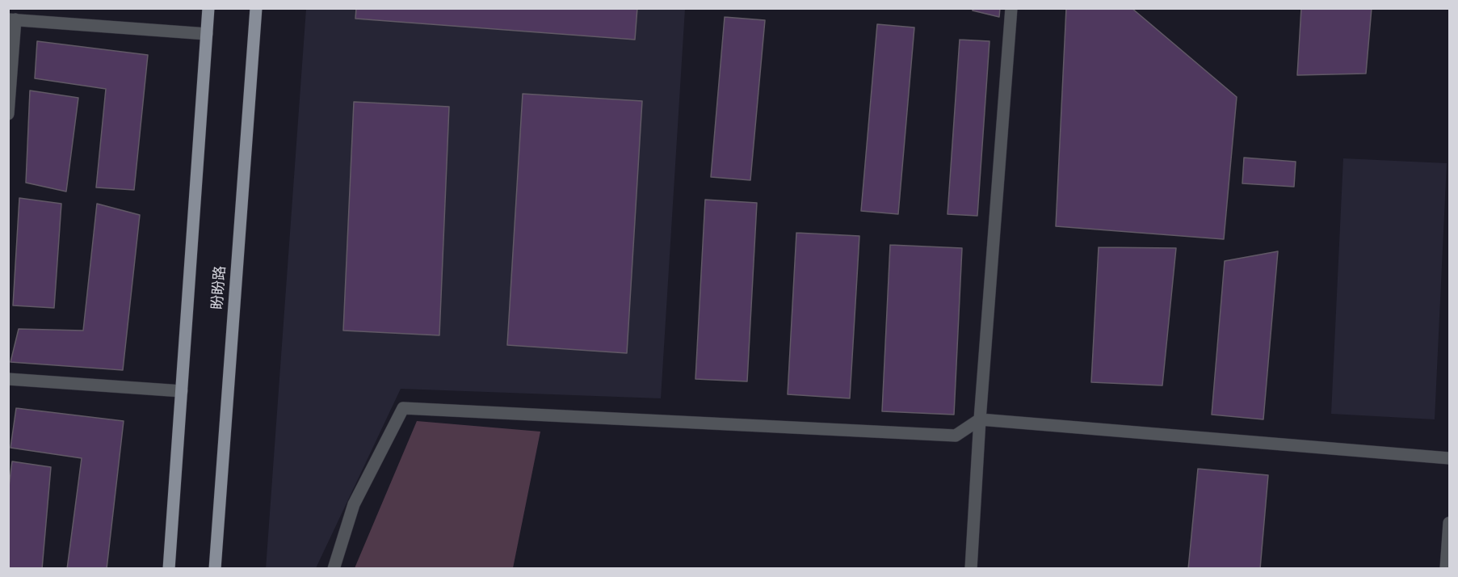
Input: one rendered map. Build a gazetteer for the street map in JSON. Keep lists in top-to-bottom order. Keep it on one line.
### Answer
{"streets":{"main road":["盼盼路"]}}
